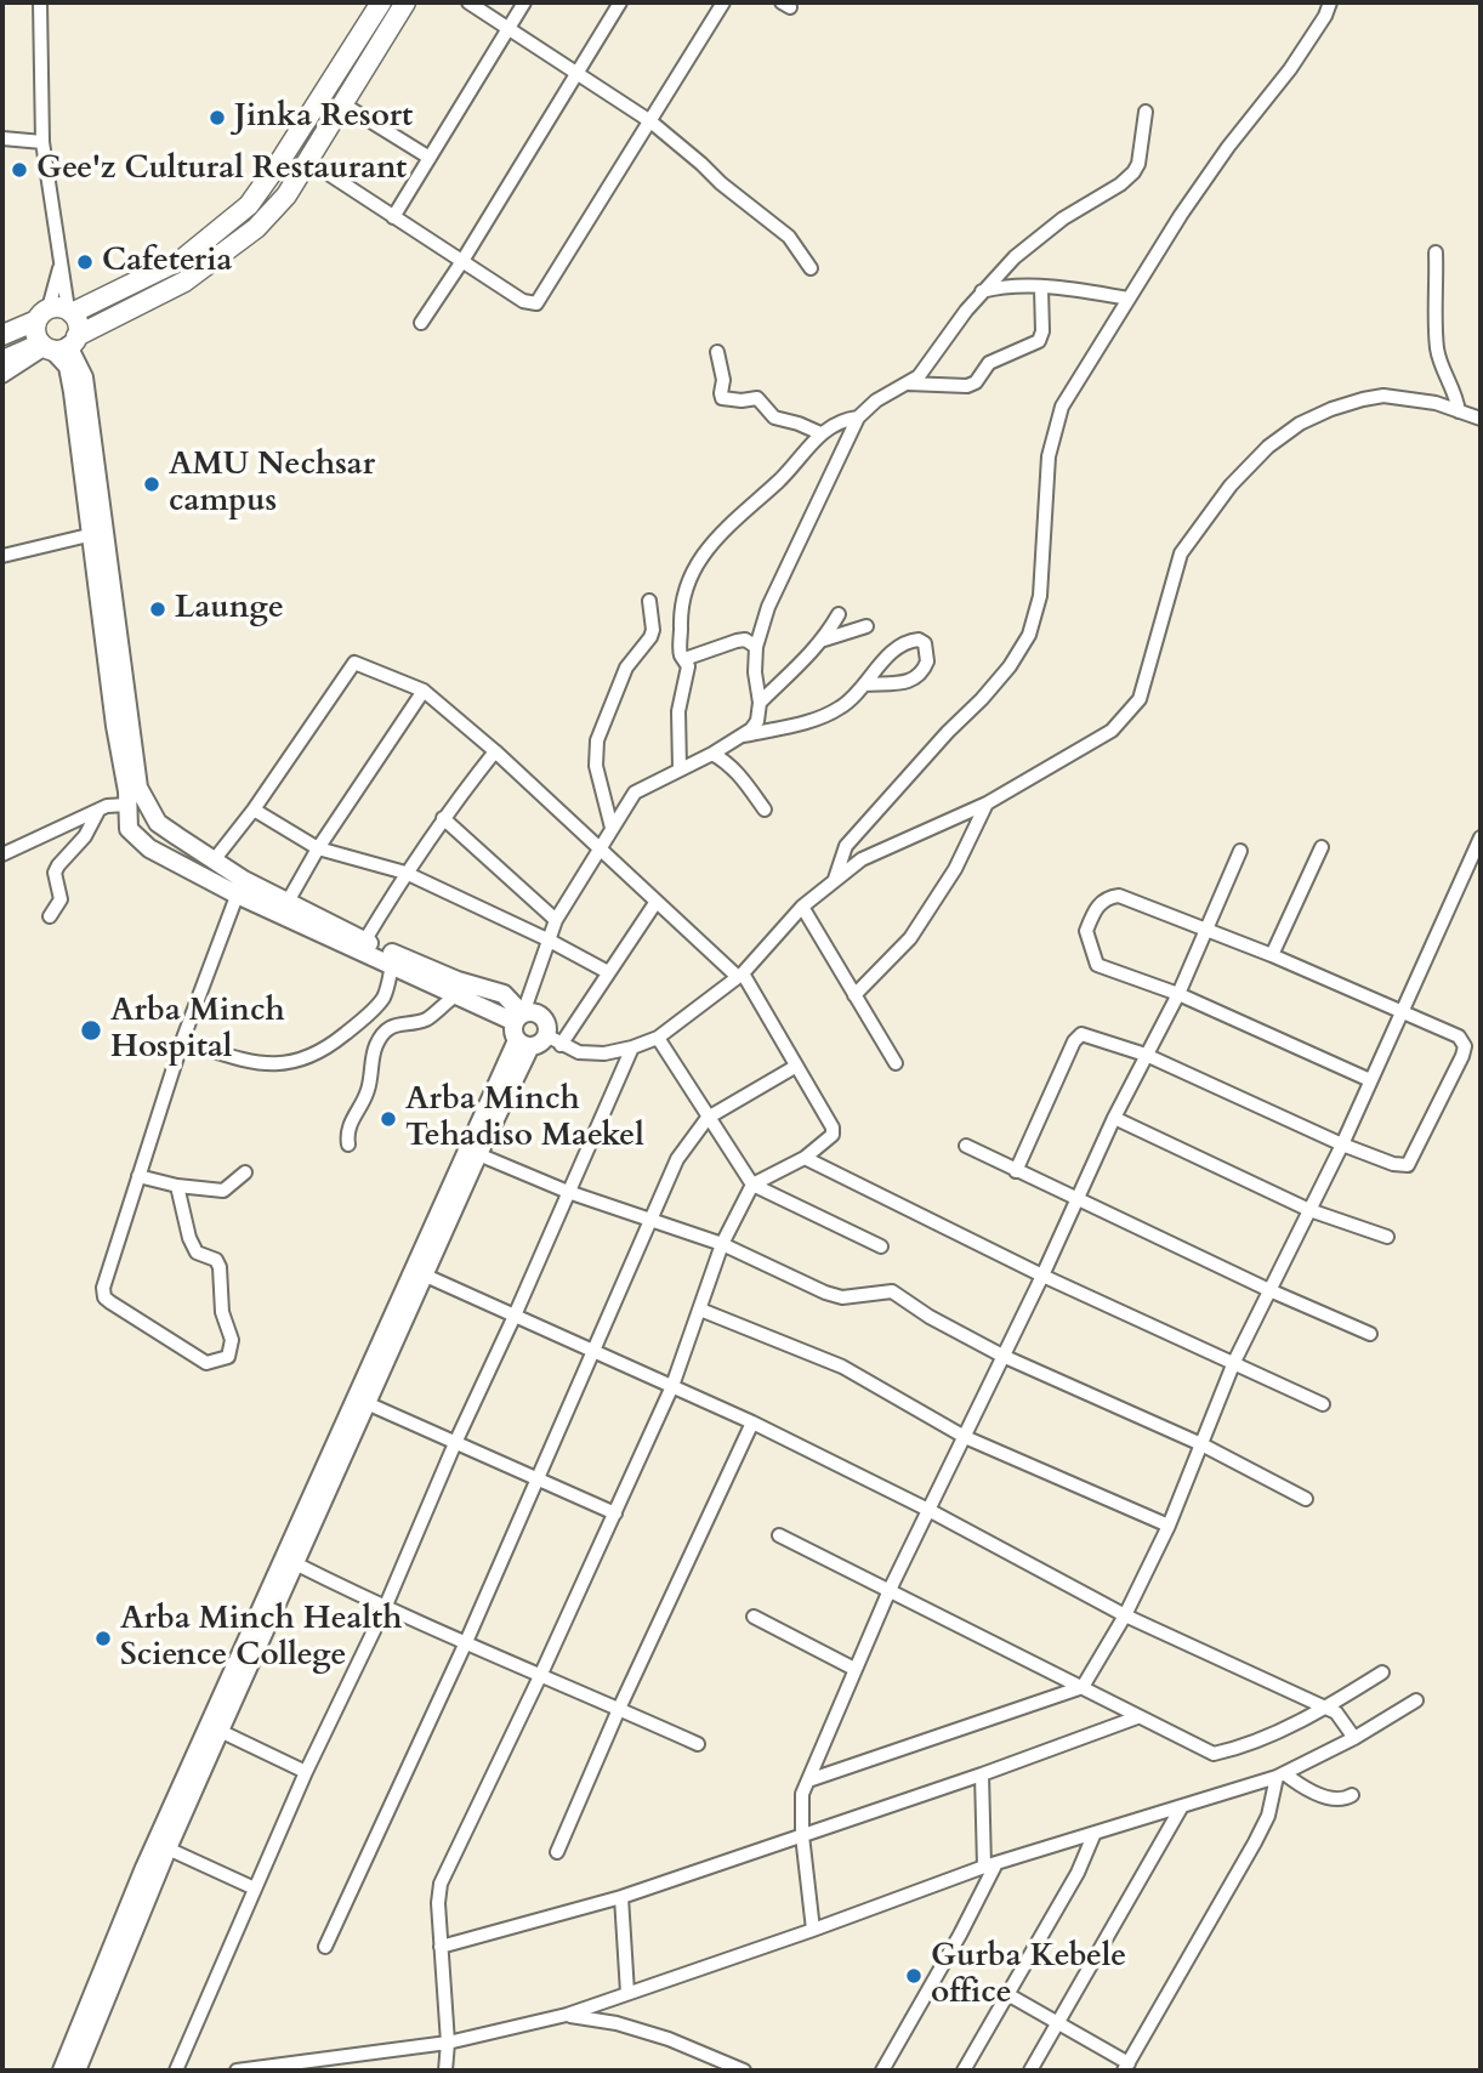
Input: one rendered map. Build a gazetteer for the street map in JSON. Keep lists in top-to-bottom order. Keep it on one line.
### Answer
{"places":["Jinka Resort","Gee'z Cultural Restaurant","Cafeteria","AMU Nechsar campus","Launge","Arba Minch Hospital","Arba Minch Tehadiso Maekel","Arba Minch Health Science College","Gurba Kebele office"]}
